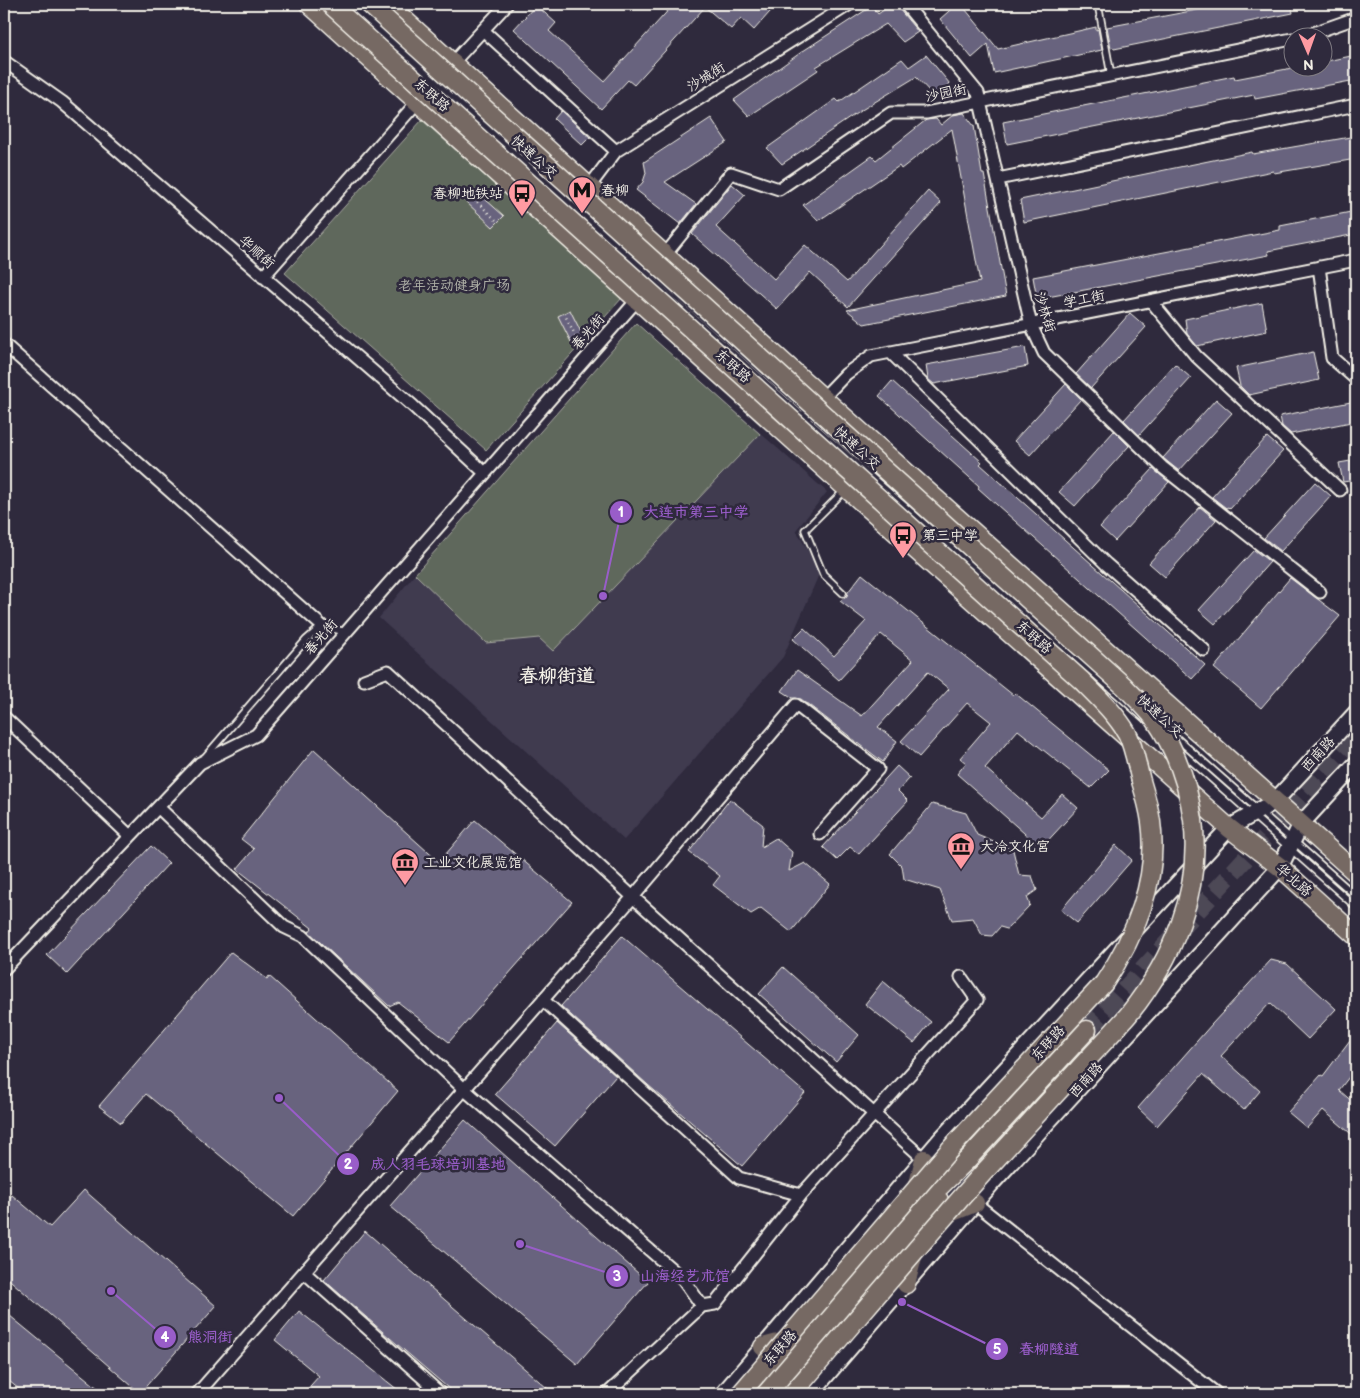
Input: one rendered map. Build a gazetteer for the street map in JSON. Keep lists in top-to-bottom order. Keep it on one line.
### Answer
{"streets":{"main road":["东联路","西南路","华北路"],"street":["沙城街","沙园街","华顺街","学工街","沙林街","春光街"],"lane":["快速公交"]},"crossings":[["沙园街","沙林街"],["快速公交","学工街"],["快速公交","西南路"],["华顺街","春光街"],["学工街","沙林街"],["学工街","华北路"],["春光街","华北路"],["西南路","华北路"]],"districts":["春柳街道"],"parks":["老年活动健身广场"],"places":{"metro station":["春柳"],"bus stop":["春柳地铁站","第三中学"],"other":["大连市第三中学","成人羽毛球培训基地","山海经艺术馆","熊洞街","春柳隧道"],"museum":["大冷文化宫","工业文化展览馆"]},"north":"bottom"}
